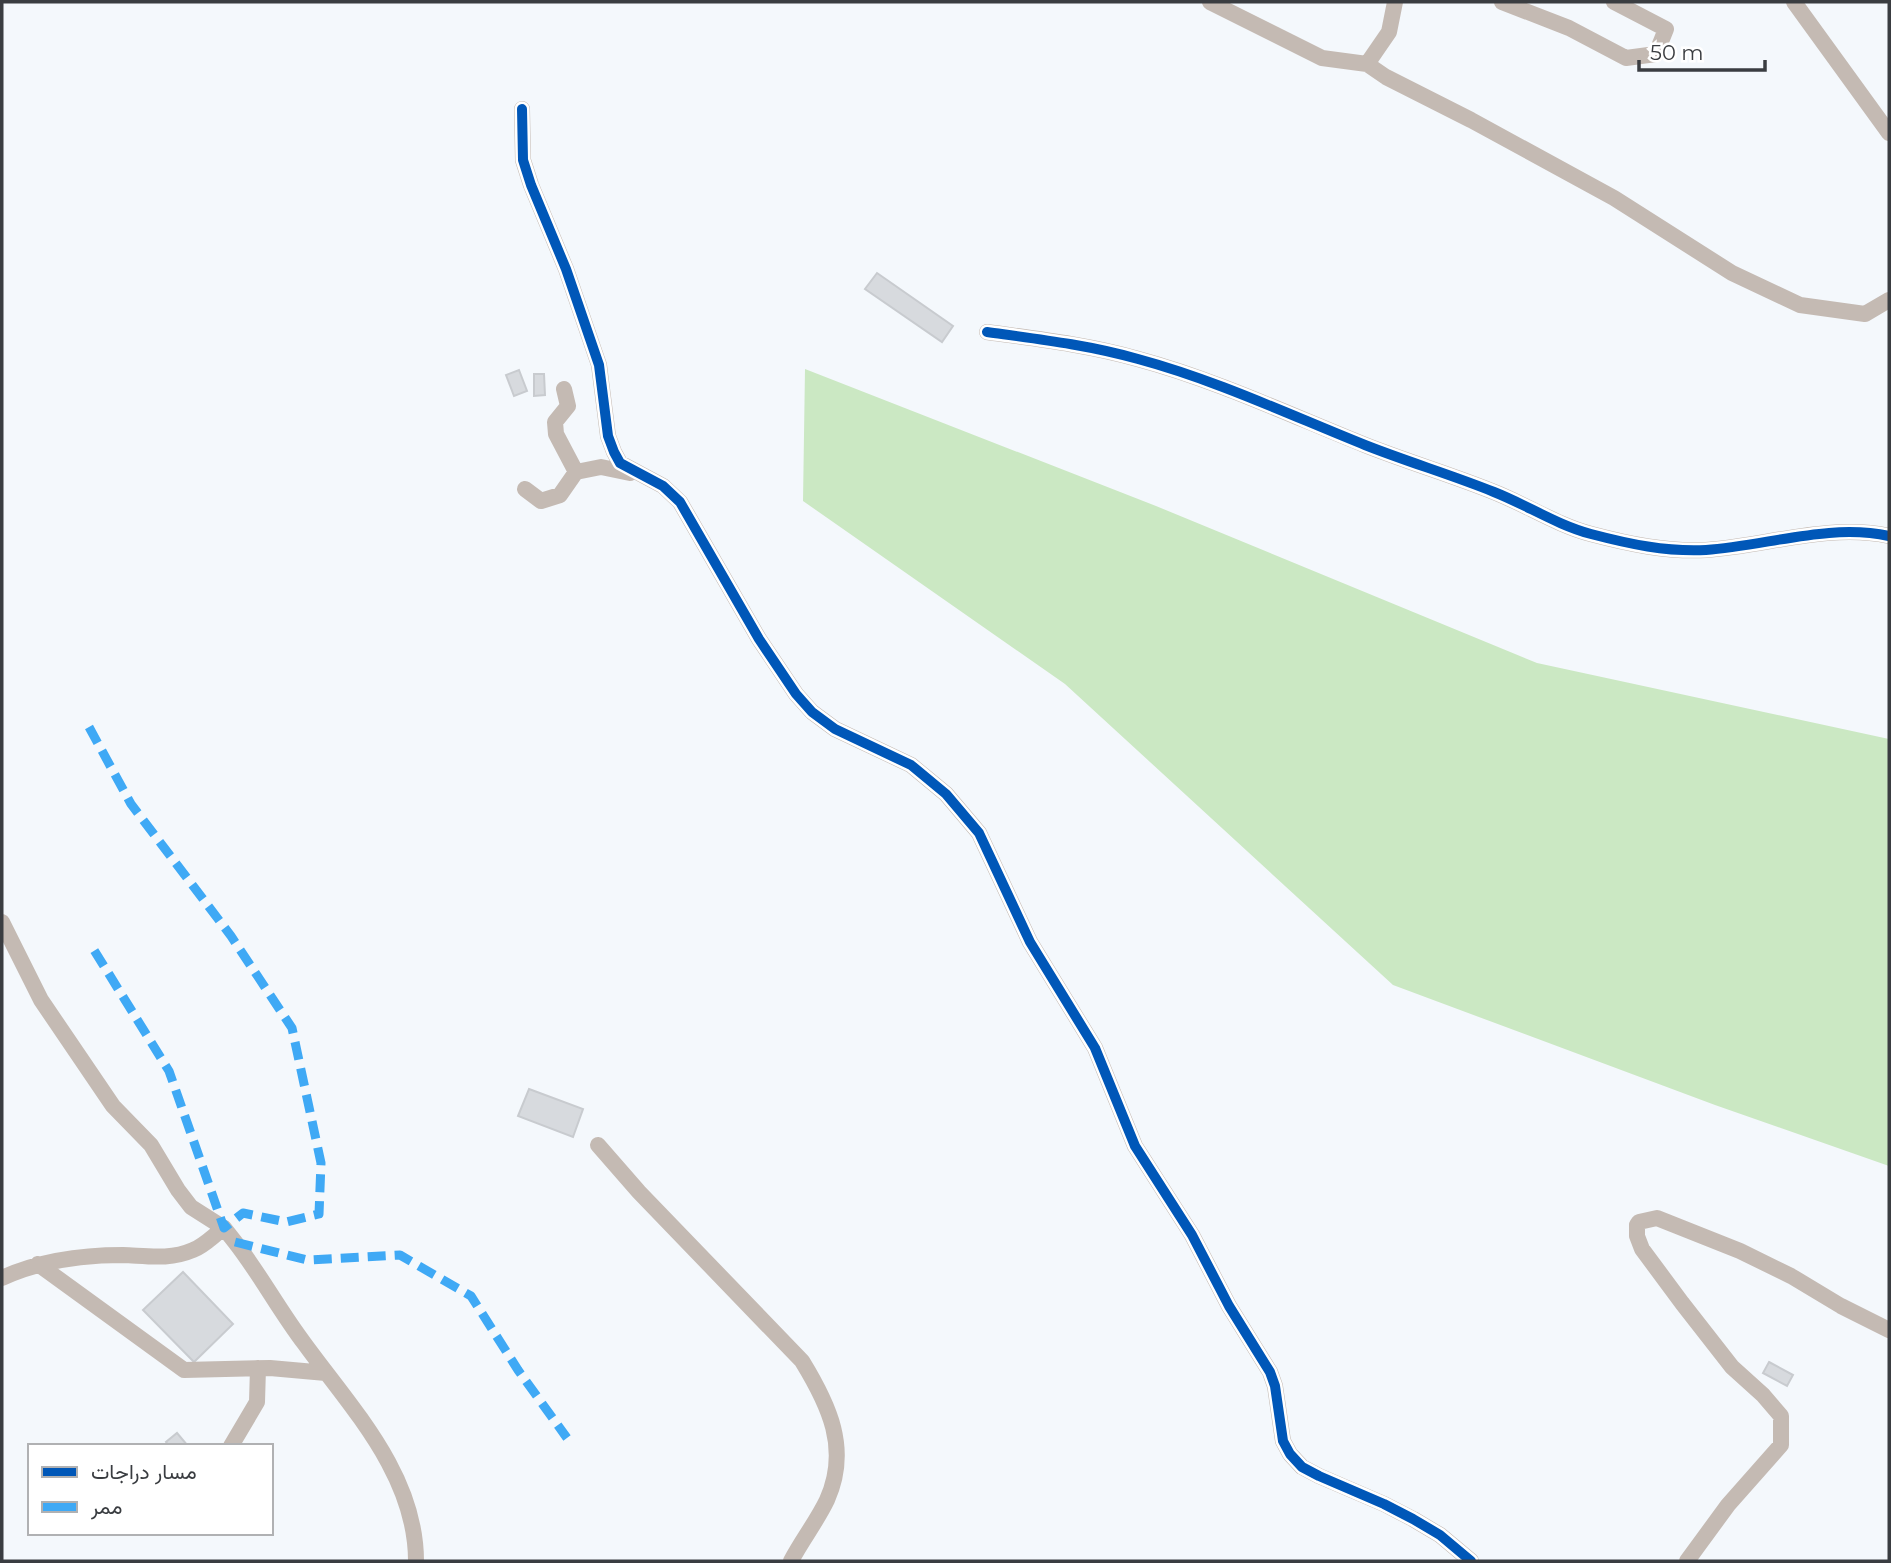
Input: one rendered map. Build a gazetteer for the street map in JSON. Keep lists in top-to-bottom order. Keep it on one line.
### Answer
{"legend":["مسار دراجات","ممر"],"scale_bar":"50 m"}
